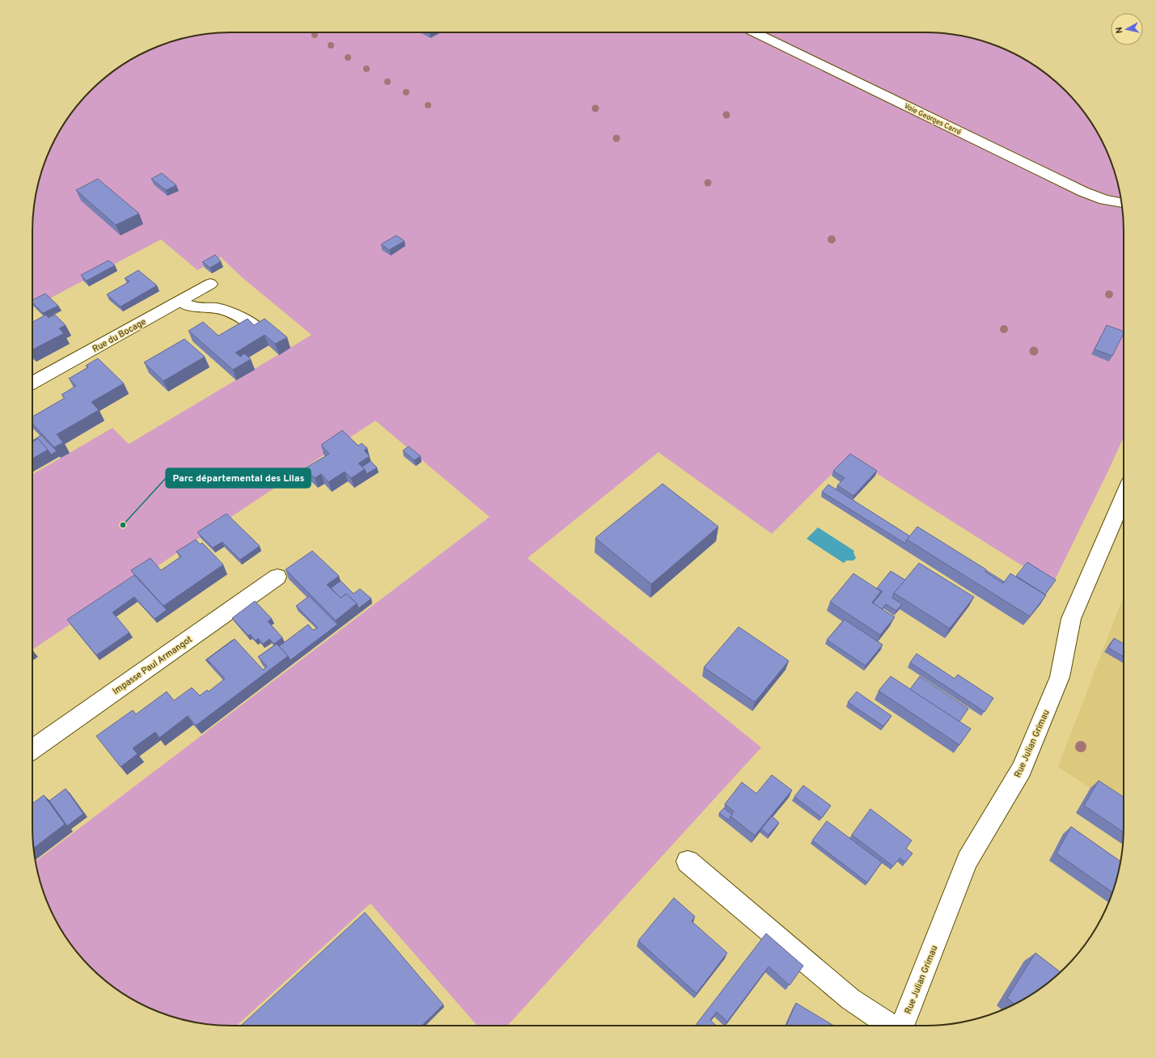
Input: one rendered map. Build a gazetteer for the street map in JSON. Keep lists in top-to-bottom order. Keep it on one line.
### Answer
{"streets":{"street":["Voie Georges Carré","Rue du Bocage","Impasse Paul Armangot","Rue Julian Grimau"]},"places":["Parc départemental des Lilas"],"north":"left"}
